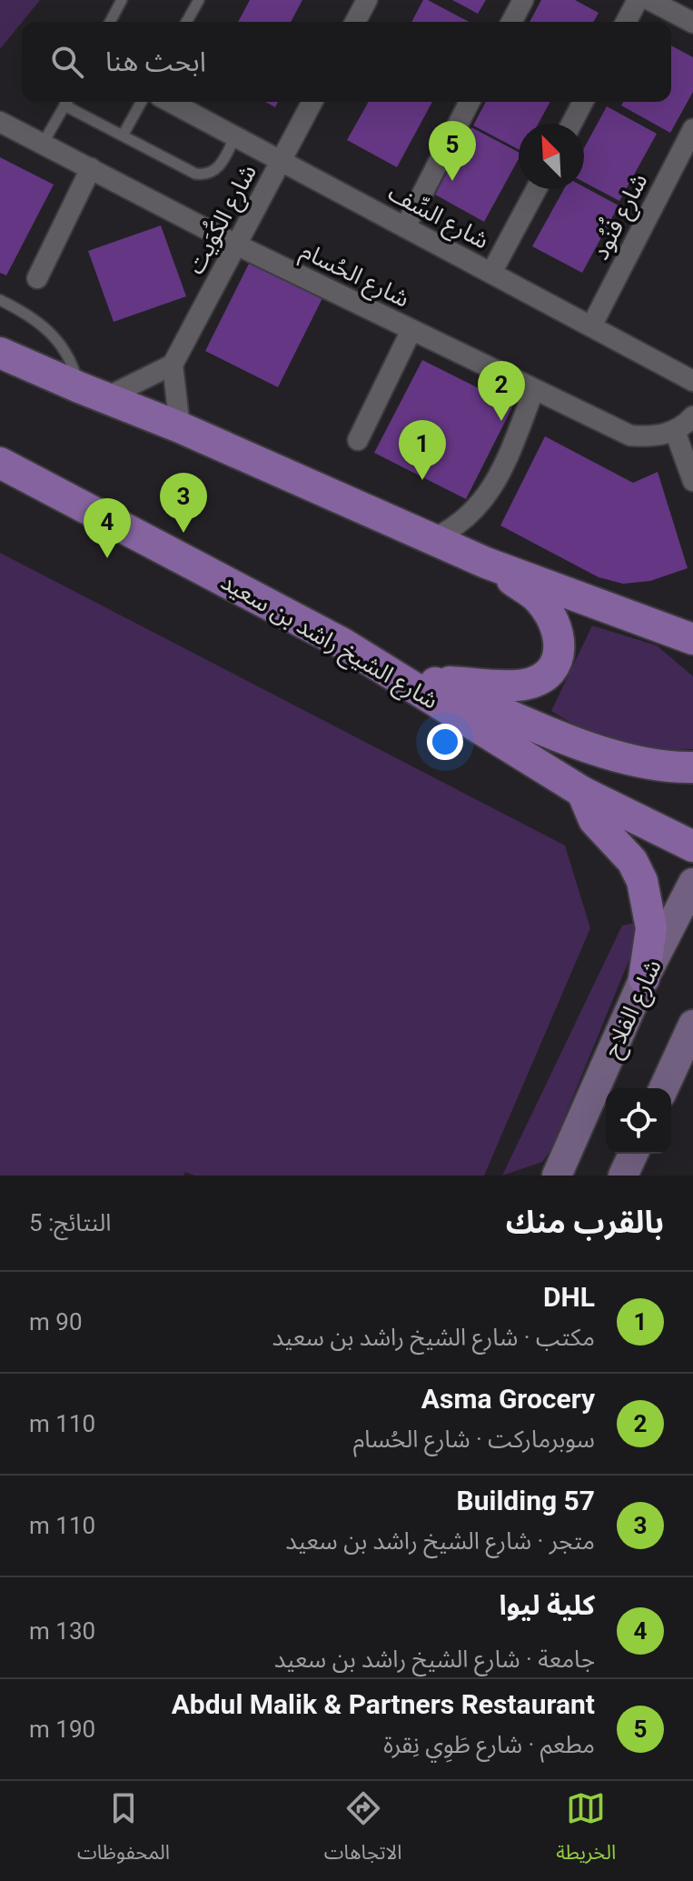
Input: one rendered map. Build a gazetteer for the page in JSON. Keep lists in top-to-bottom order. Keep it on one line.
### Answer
{"streets":{"main road":["شارع الشيخ راشد بن سعيد","شارع الفلاح"],"street":["شارع السِّف","شارع فُنُود","شارع الكُوَيت","شارع الحُسام"]},"crossings":[["شارع السِّف","شارع فُنُود"],["شارع السِّف","شارع الكُوَيت"],["شارع الكُوَيت","شارع الحُسام"]],"north":"top left","page":{"search":"ابحث هنا","pins":["5","2","1","3","4"],"heading":["بالقرب منك","النتائج: 5"],"list":[{"mark":"1","name":"DHL","note":"مكتب · شارع الشيخ راشد بن سعيد","value":"90 m"},{"mark":"2","name":"Asma Grocery","note":"سوبرماركت · شارع الحُسام","value":"110 m"},{"mark":"3","name":"Building 57","note":"متجر · شارع الشيخ راشد بن سعيد","value":"110 m"},{"mark":"4","name":"كلية ليوا","note":"جامعة · شارع الشيخ راشد بن سعيد","value":"130 m"},{"mark":"5","name":"Abdul Malik & Partners Restaurant","note":"مطعم · شارع طَوِي نِقرة","value":"190 m"}],"nav":["الخريطة","الاتجاهات","المحفوظات"]}}
